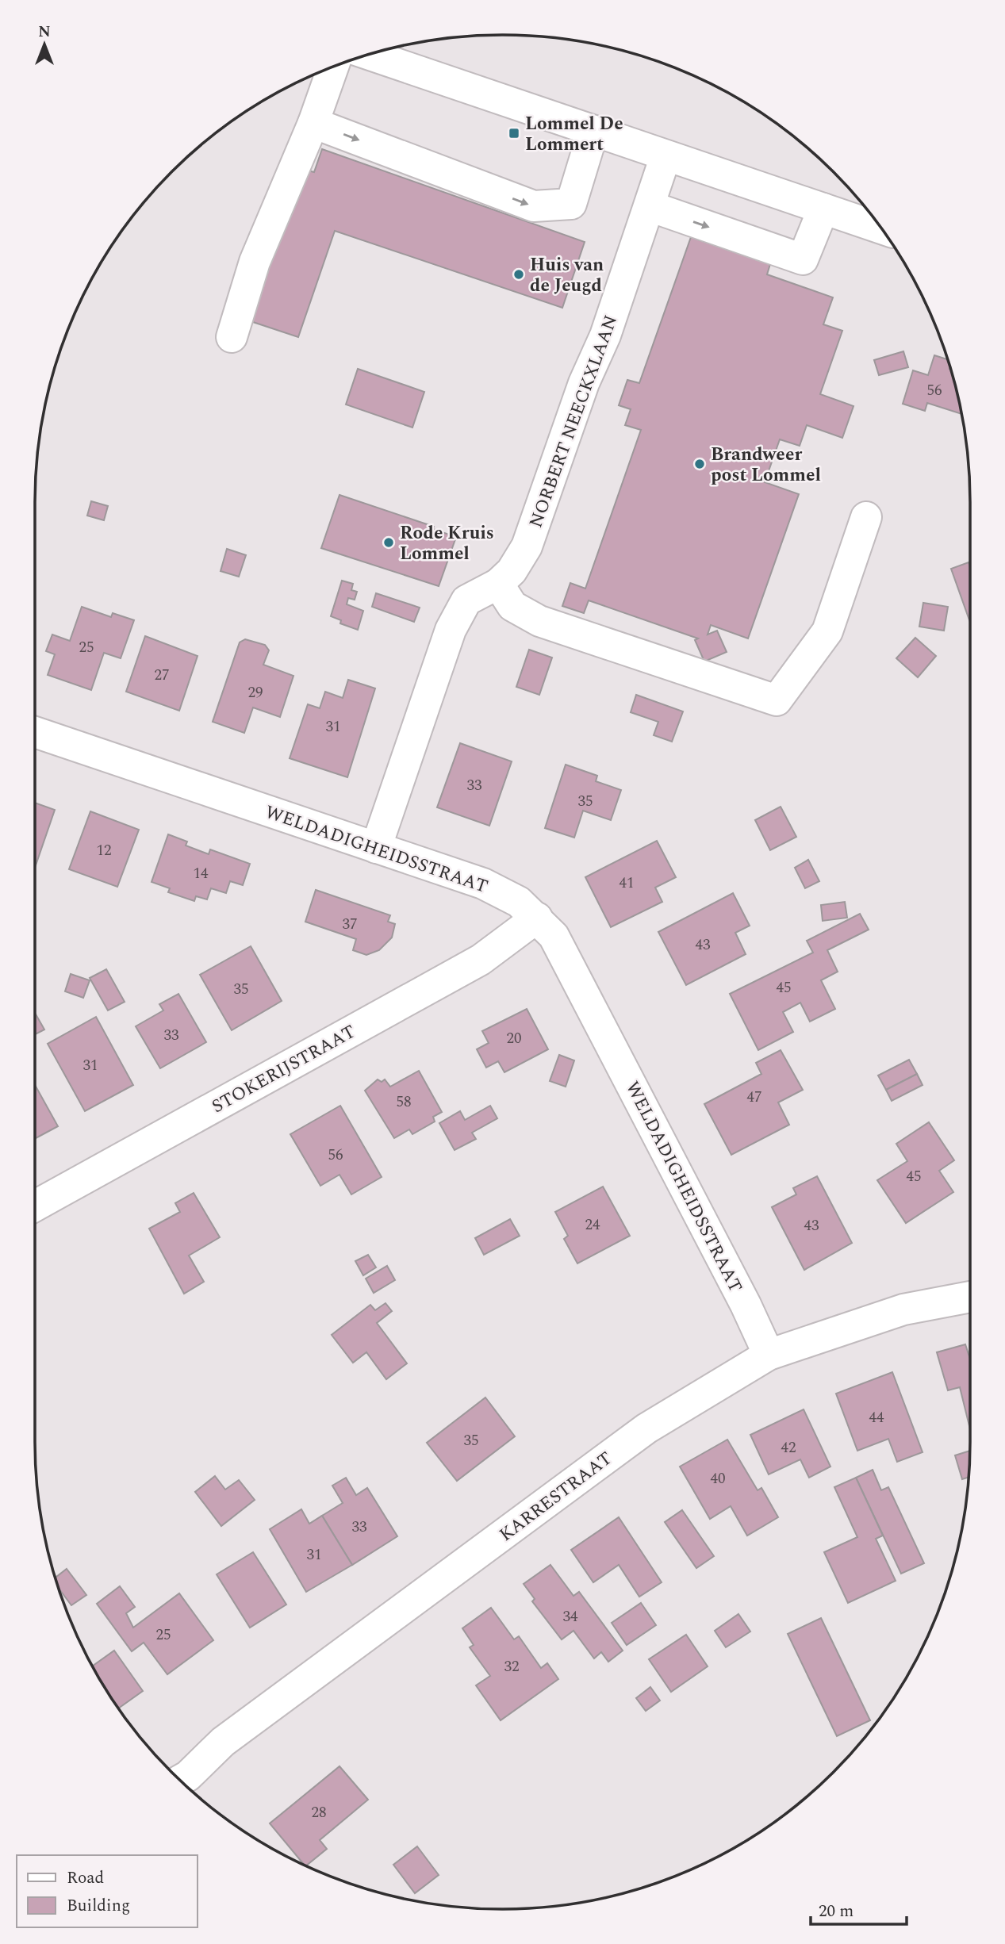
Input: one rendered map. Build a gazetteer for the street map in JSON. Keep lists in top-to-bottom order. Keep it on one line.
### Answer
{"streets":{"street":["NORBERT NEECKXLAAN","WELDADIGHEIDSSTRAAT","STOKERIJSTRAAT","KARRESTRAAT"]},"crossings":[["NORBERT NEECKXLAAN","WELDADIGHEIDSSTRAAT"],["WELDADIGHEIDSSTRAAT","STOKERIJSTRAAT"],["WELDADIGHEIDSSTRAAT","KARRESTRAAT"]],"places":{"transit":["Lommel De Lommert"],"other":["Huis van de Jeugd","Brandweer post Lommel","Rode Kruis Lommel"]},"house_numbers":["56","25","27","29","31","33","35","12","14","41","37","43","45","35","33","20","31","47","58","56","45","24","43","44","35","42","40","33","31","34","25","32","28"],"legend":["Road","Building"],"scale_bar":"20 m","north":"top"}
